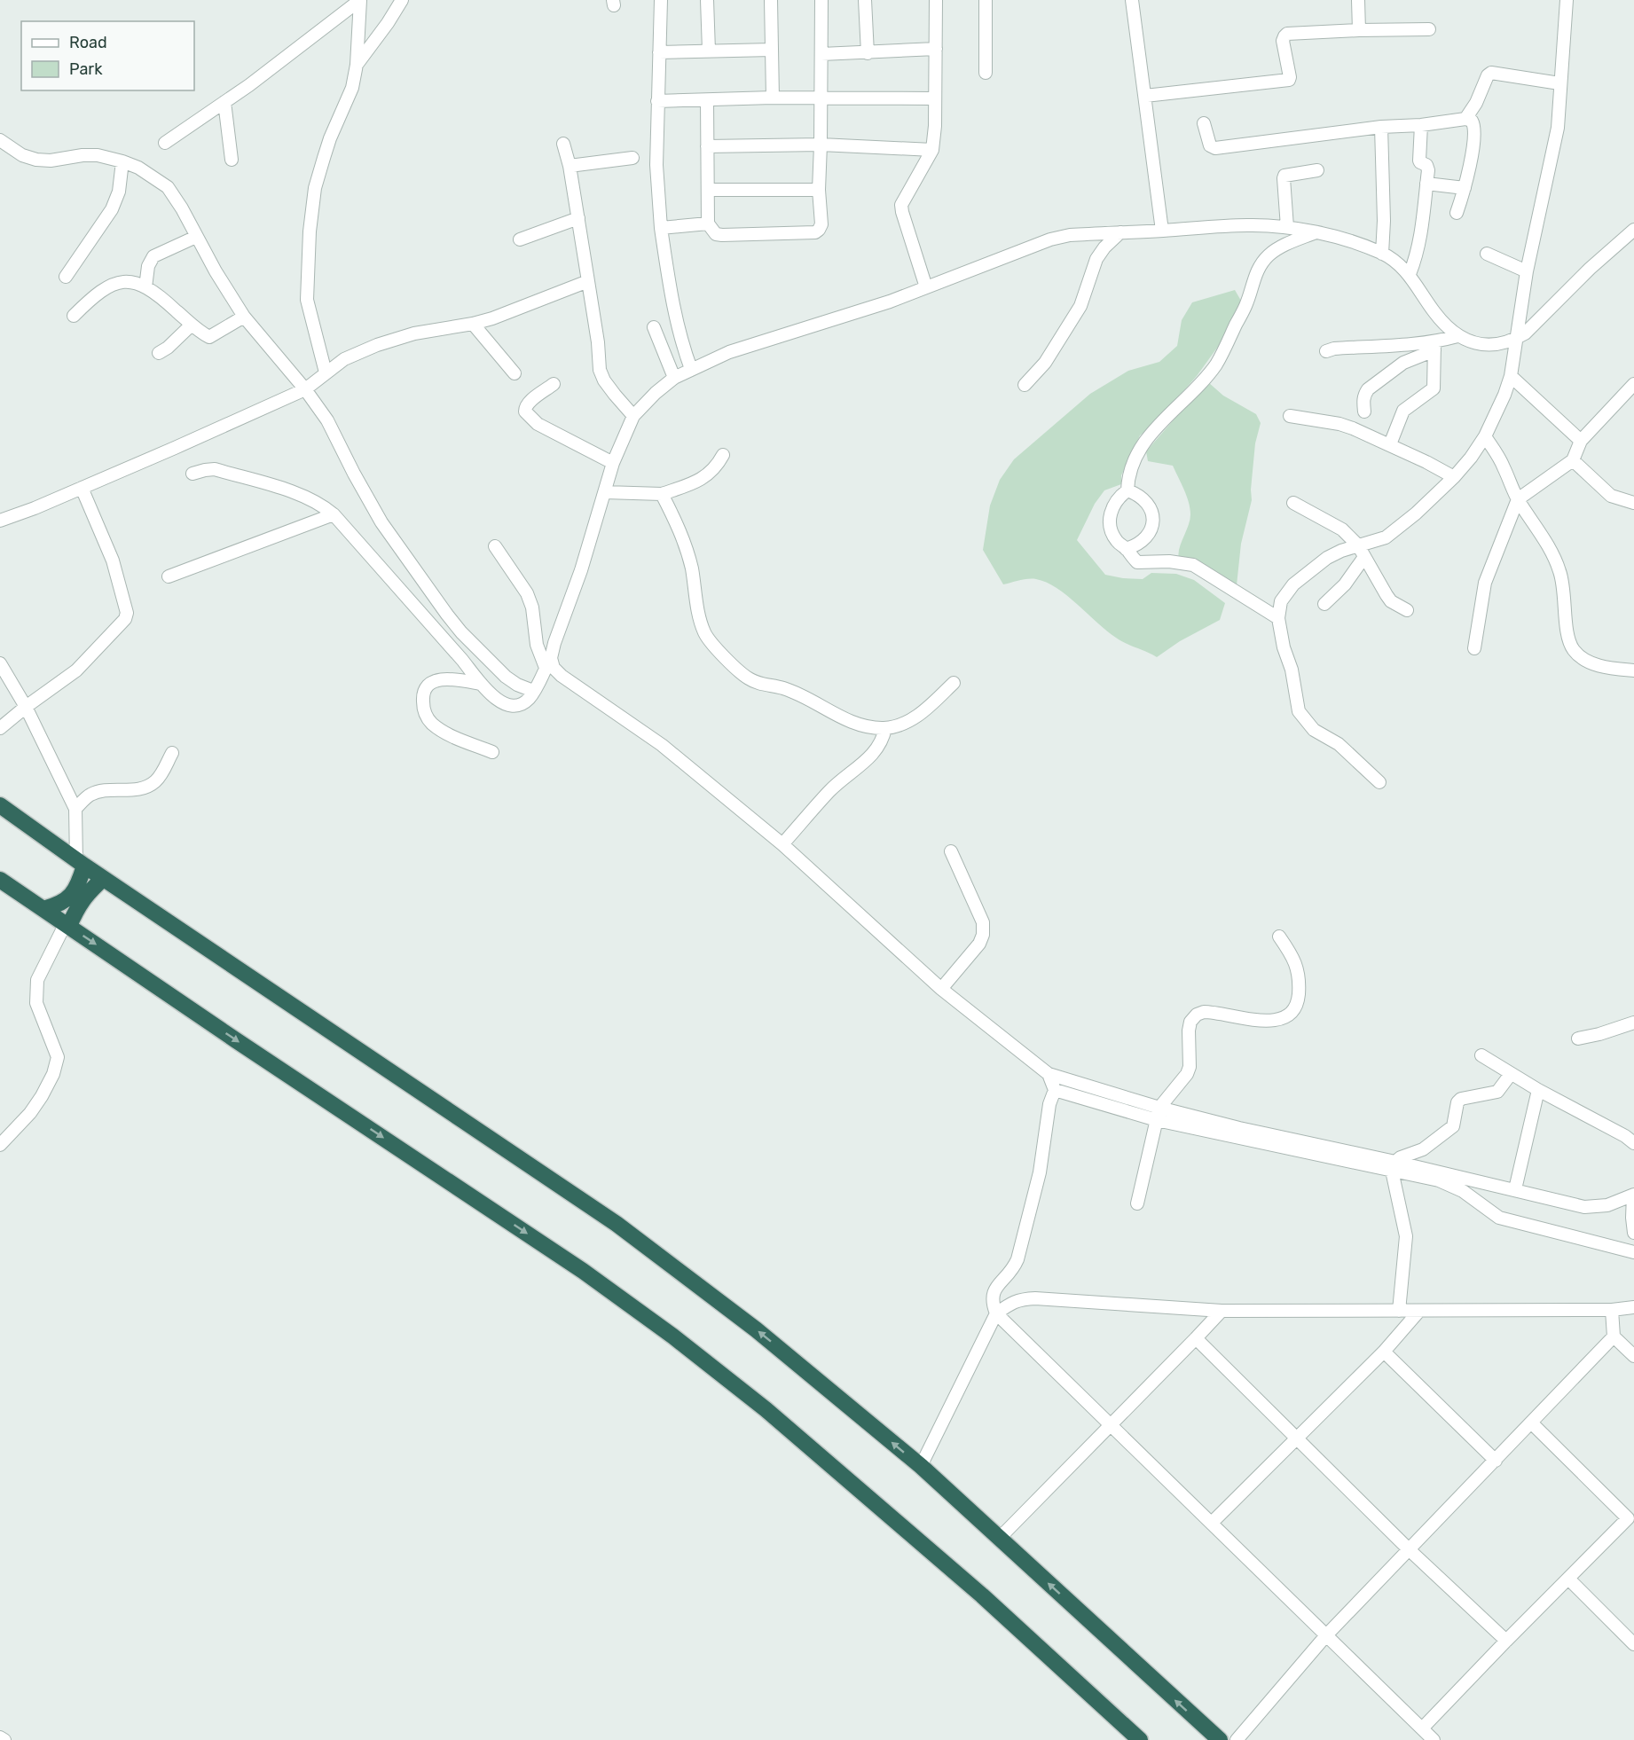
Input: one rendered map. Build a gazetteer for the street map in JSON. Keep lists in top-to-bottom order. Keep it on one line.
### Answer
{"legend":["Road","Park"]}
